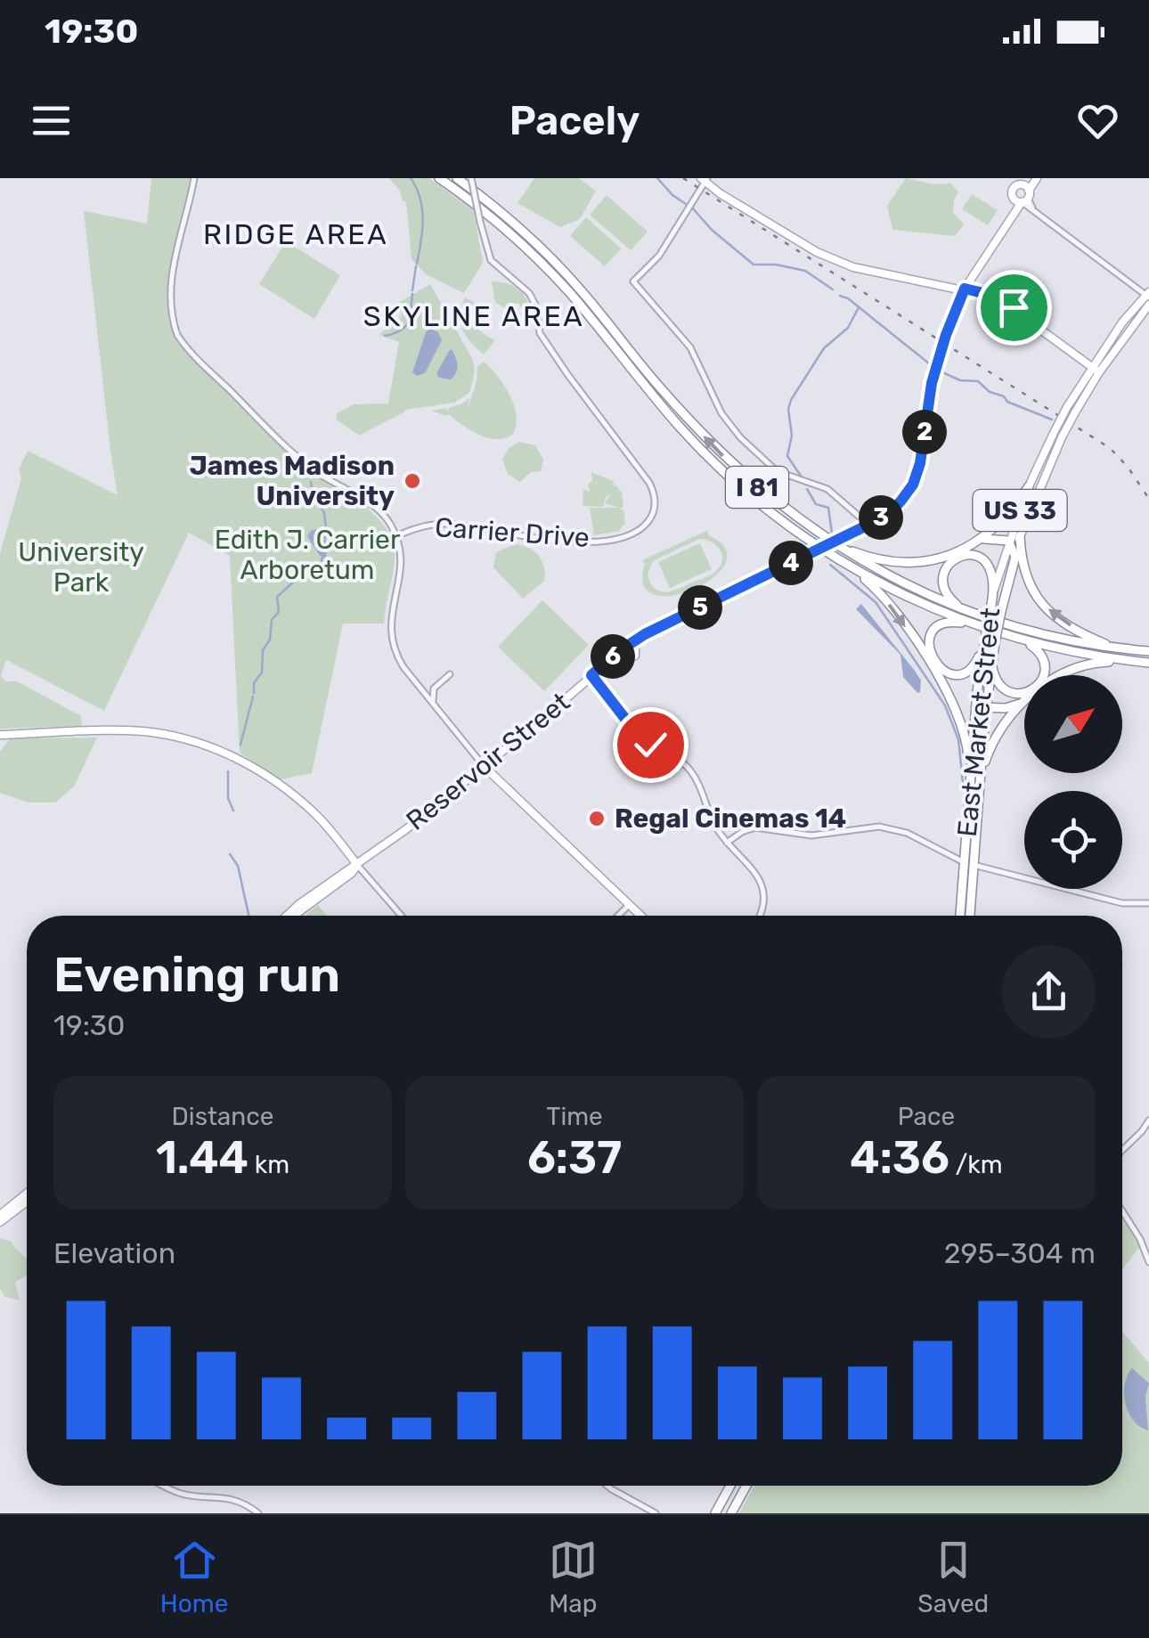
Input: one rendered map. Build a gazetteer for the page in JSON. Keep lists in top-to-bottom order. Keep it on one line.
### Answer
{"streets":{"highway":["I 81","US 33","East Market Street"],"main road":["Reservoir Street"],"street":["Carrier Drive"]},"crossings":[["I 81","Reservoir Street"]],"districts":["RIDGE AREA","SKYLINE AREA"],"parks":["Edith J. Carrier Arboretum","University Park"],"places":["James Madison University","Regal Cinemas 14"],"north":"top right","page":{"status":"19:30","header":"Pacely","pins":["2","3","4","5","6"],"heading":["Evening run","19:30"],"stats":[["Distance","1.44 km"],["Time","6:37"],["Pace","4:36 /km"]],"chart":["Elevation","295–304 m"],"tabs":["Home","Map","Saved"]}}
